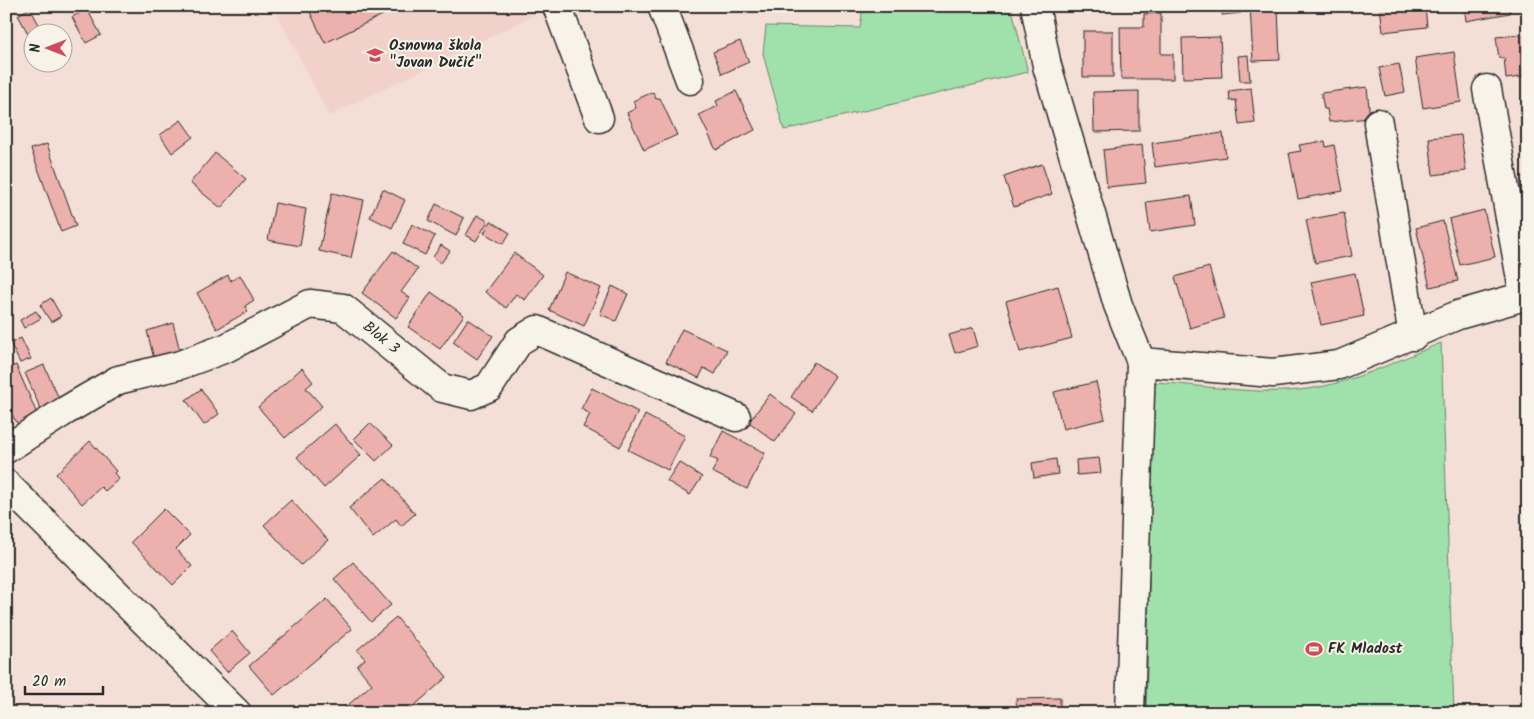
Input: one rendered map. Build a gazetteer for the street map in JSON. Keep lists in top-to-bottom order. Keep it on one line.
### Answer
{"streets":{"street":["Blok 3"]},"places":{"school or university":["Osnovna škola \"Jovan Dučić\""],"sports":["FK Mladost"]},"scale_bar":"20 m","north":"left"}
